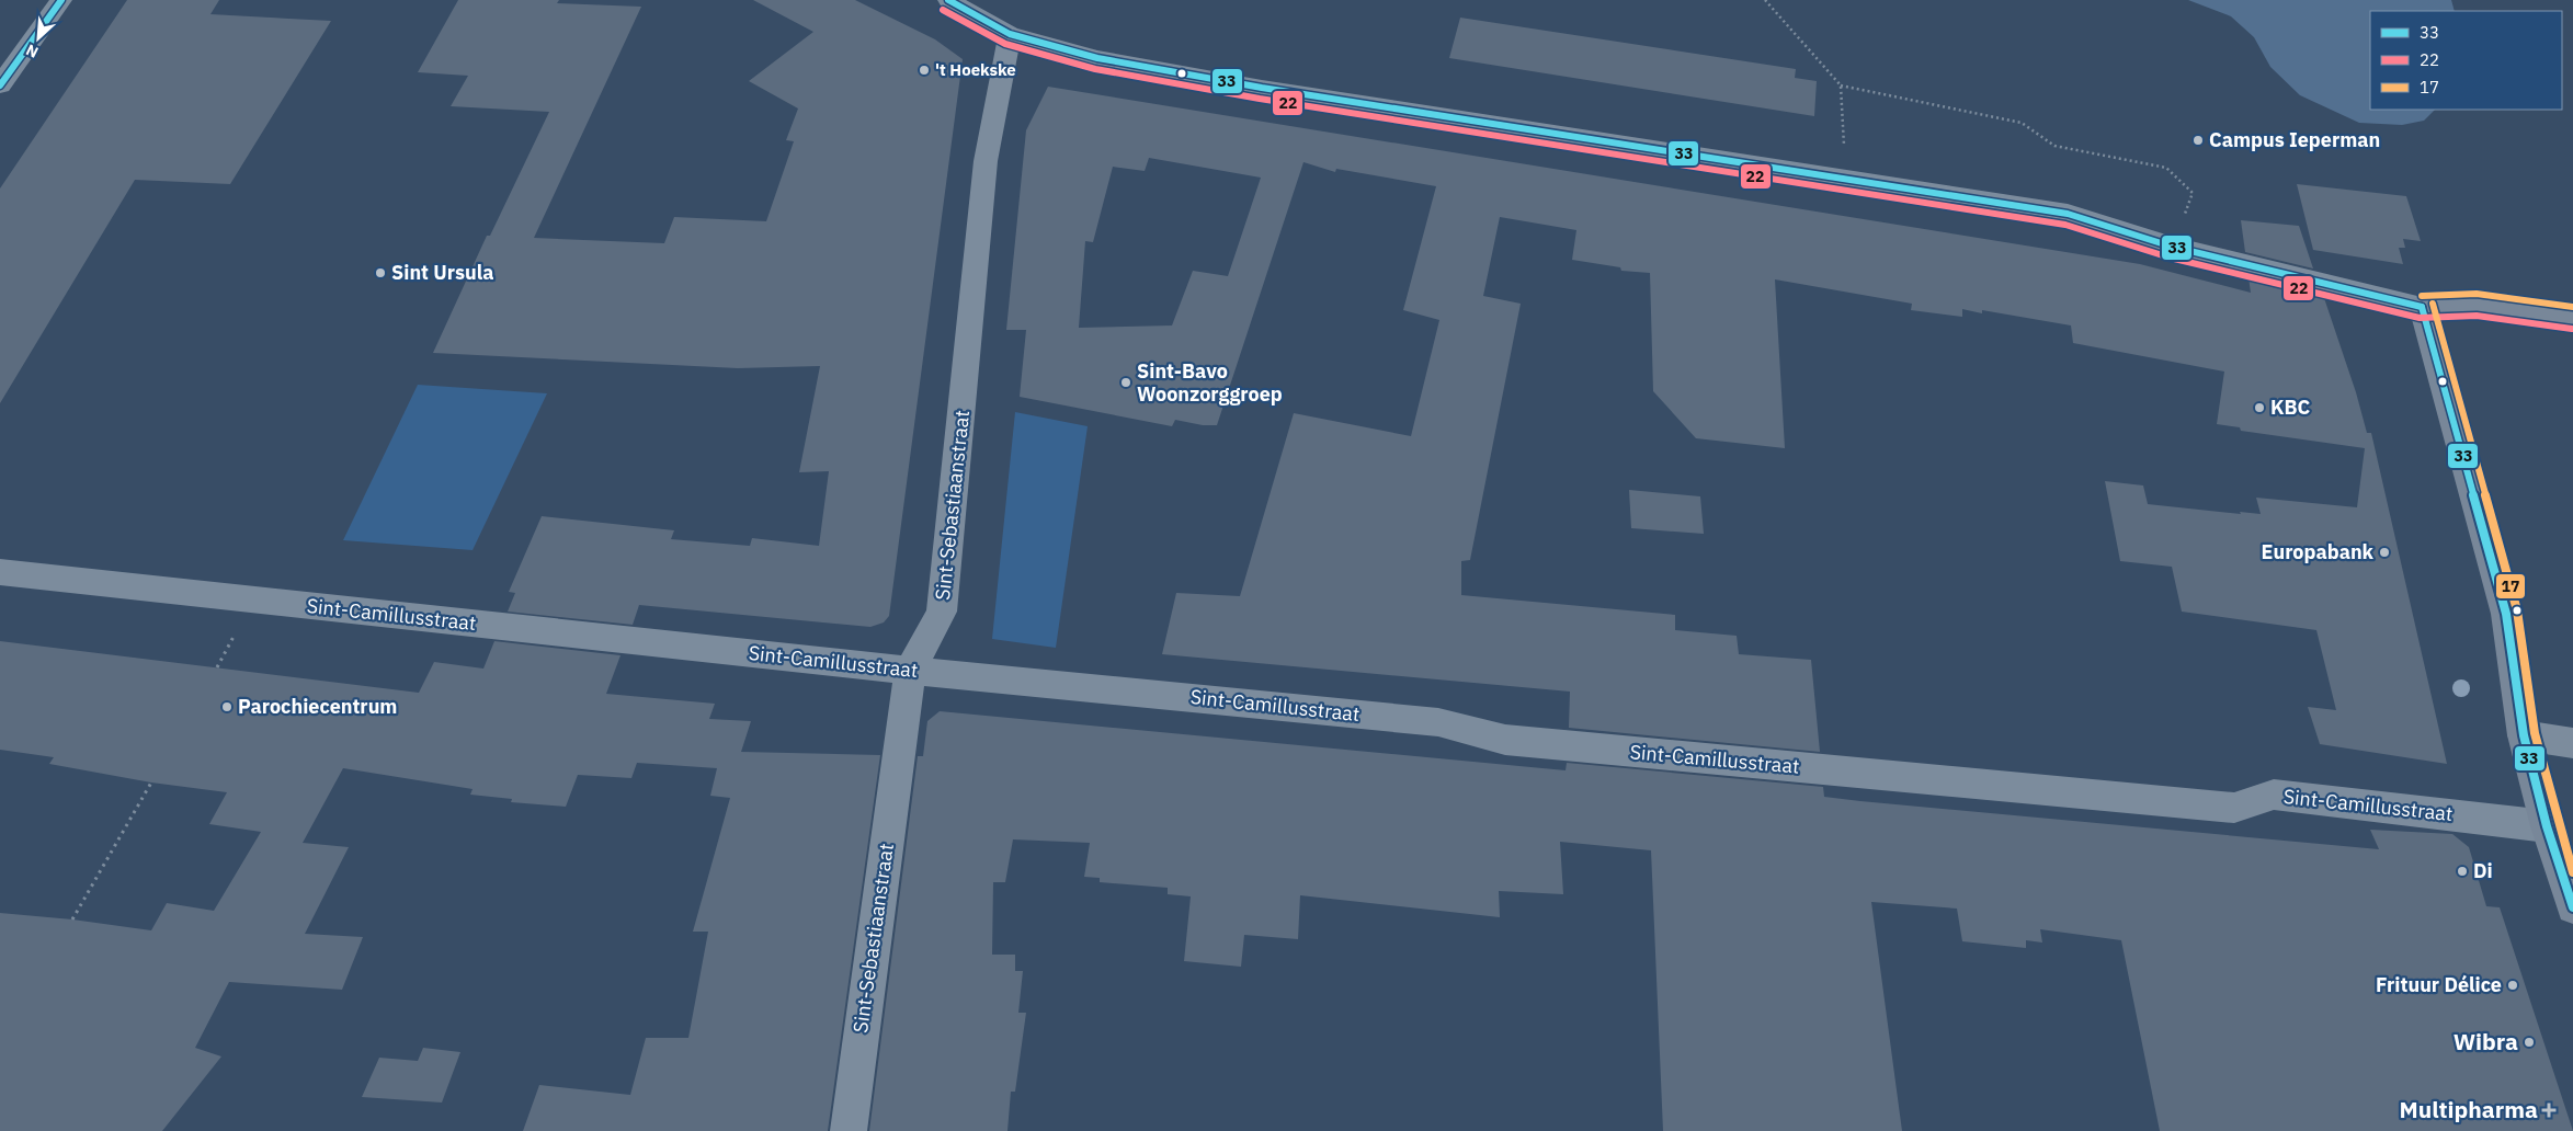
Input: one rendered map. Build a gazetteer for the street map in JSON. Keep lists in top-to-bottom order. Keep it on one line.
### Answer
{"streets":{"street":["Sint-Sebastiaanstraat","Sint-Camillusstraat"]},"crossings":[["Sint-Sebastiaanstraat","Sint-Camillusstraat"]],"places":{"other":["'t Hoekske","Campus Ieperman","Sint Ursula","Sint-Bavo Woonzorggroep","KBC","Europabank","Parochiecentrum","Di","Frituur Délice","Wibra"],"health":["Multipharma"]},"lines":["transit line 33","transit line 22","transit line 17"],"legend":["33","22","17"],"north":"bottom left"}
